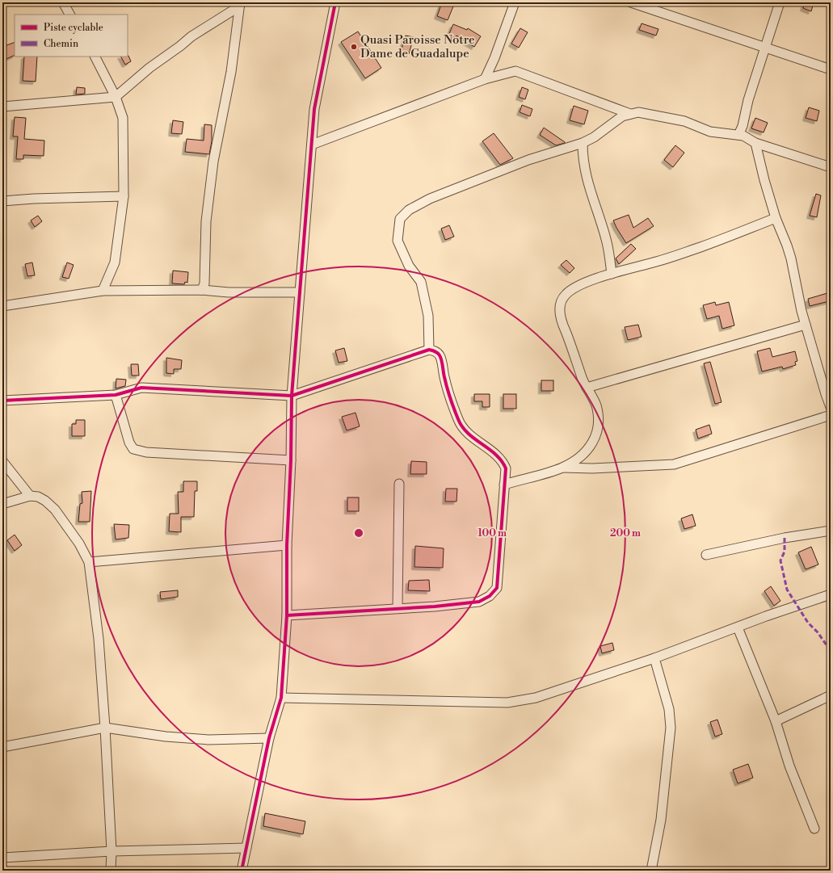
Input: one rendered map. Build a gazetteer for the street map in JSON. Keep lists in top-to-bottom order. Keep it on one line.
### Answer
{"places":["Quasi Paroisse Notre Dame de Guadalupe"],"legend":["Piste cyclable","Chemin"],"rings":["100 m","200 m"]}
